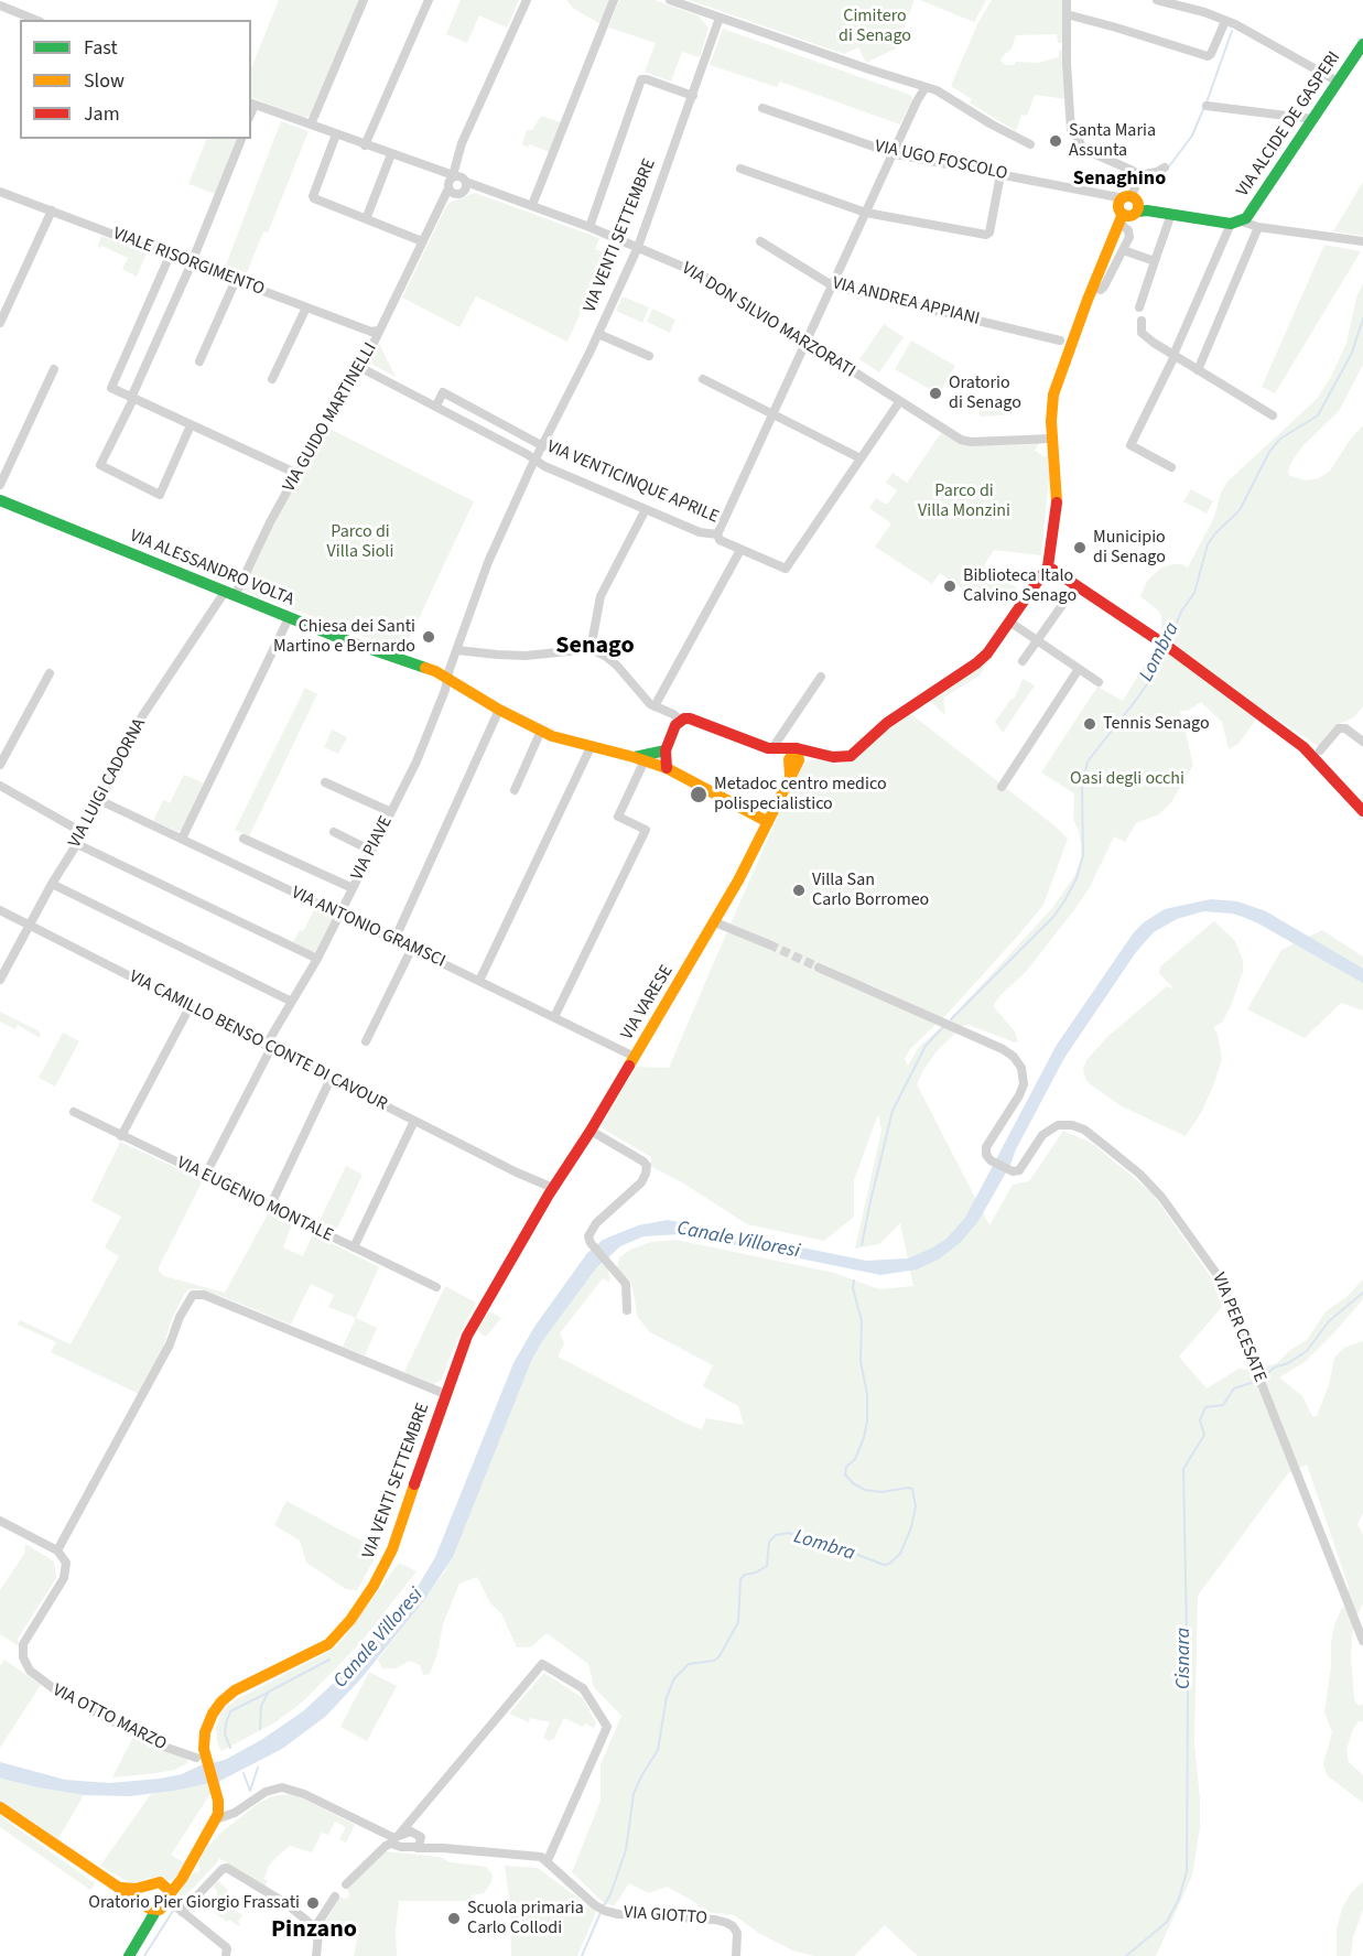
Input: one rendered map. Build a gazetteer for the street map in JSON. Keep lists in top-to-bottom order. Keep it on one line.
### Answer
{"streets":{"street":["VIA ALCIDE DE GASPERI","VIA UGO FOSCOLO","VIA VENTI SETTEMBRE","VIALE RISORGIMENTO","VIA ANDREA APPIANI","VIA DON SILVIO MARZORATI","VIA GUIDO MARTINELLI","VIA VENTICINQUE APRILE","VIA ALESSANDRO VOLTA","VIA LUIGI CADORNA","VIA PIAVE","VIA ANTONIO GRAMSCI","VIA VARESE","VIA CAMILLO BENSO CONTE DI CAVOUR","VIA EUGENIO MONTALE","VIA PER CESATE","VIA OTTO MARZO","VIA GIOTTO"]},"crossings":[["VIA VENTI SETTEMBRE","VIA DON SILVIO MARZORATI"],["VIA VENTI SETTEMBRE","VIA VENTICINQUE APRILE"],["VIA VENTI SETTEMBRE","VIA PIAVE"],["VIA VENTI SETTEMBRE","VIA VARESE"],["VIA VENTI SETTEMBRE","VIA CAMILLO BENSO CONTE DI CAVOUR"],["VIA VENTI SETTEMBRE","VIA OTTO MARZO"],["VIALE RISORGIMENTO","VIA GUIDO MARTINELLI"],["VIA DON SILVIO MARZORATI","VIA GUIDO MARTINELLI"],["VIA GUIDO MARTINELLI","VIA VENTICINQUE APRILE"],["VIA GUIDO MARTINELLI","VIA ALESSANDRO VOLTA"],["VIA GUIDO MARTINELLI","VIA LUIGI CADORNA"],["VIA ALESSANDRO VOLTA","VIA LUIGI CADORNA"],["VIA ALESSANDRO VOLTA","VIA PIAVE"],["VIA ALESSANDRO VOLTA","VIA VARESE"],["VIA LUIGI CADORNA","VIA ANTONIO GRAMSCI"],["VIA LUIGI CADORNA","VIA CAMILLO BENSO CONTE DI CAVOUR"],["VIA PIAVE","VIA ANTONIO GRAMSCI"],["VIA PIAVE","VIA CAMILLO BENSO CONTE DI CAVOUR"],["VIA PIAVE","VIA EUGENIO MONTALE"],["VIA ANTONIO GRAMSCI","VIA VARESE"],["VIA VARESE","VIA CAMILLO BENSO CONTE DI CAVOUR"]],"districts":["Senaghino","Senago","Pinzano"],"water":["Lombra","Canale Villoresi","Cisnara"],"parks":["Cimitero di Senago","Parco di Villa Monzini","Parco di Villa Sioli","Oasi degli occhi"],"places":["Santa Maria Assunta","Oratorio di Senago","Municipio di Senago","Biblioteca Italo Calvino Senago","Chiesa dei Santi Martino e Bernardo","Tennis Senago","Metadoc centro medico polispecialistico","Villa San Carlo Borromeo","Oratorio Pier Giorgio Frassati","Scuola primaria Carlo Collodi"],"legend":["Fast","Slow","Jam"]}
